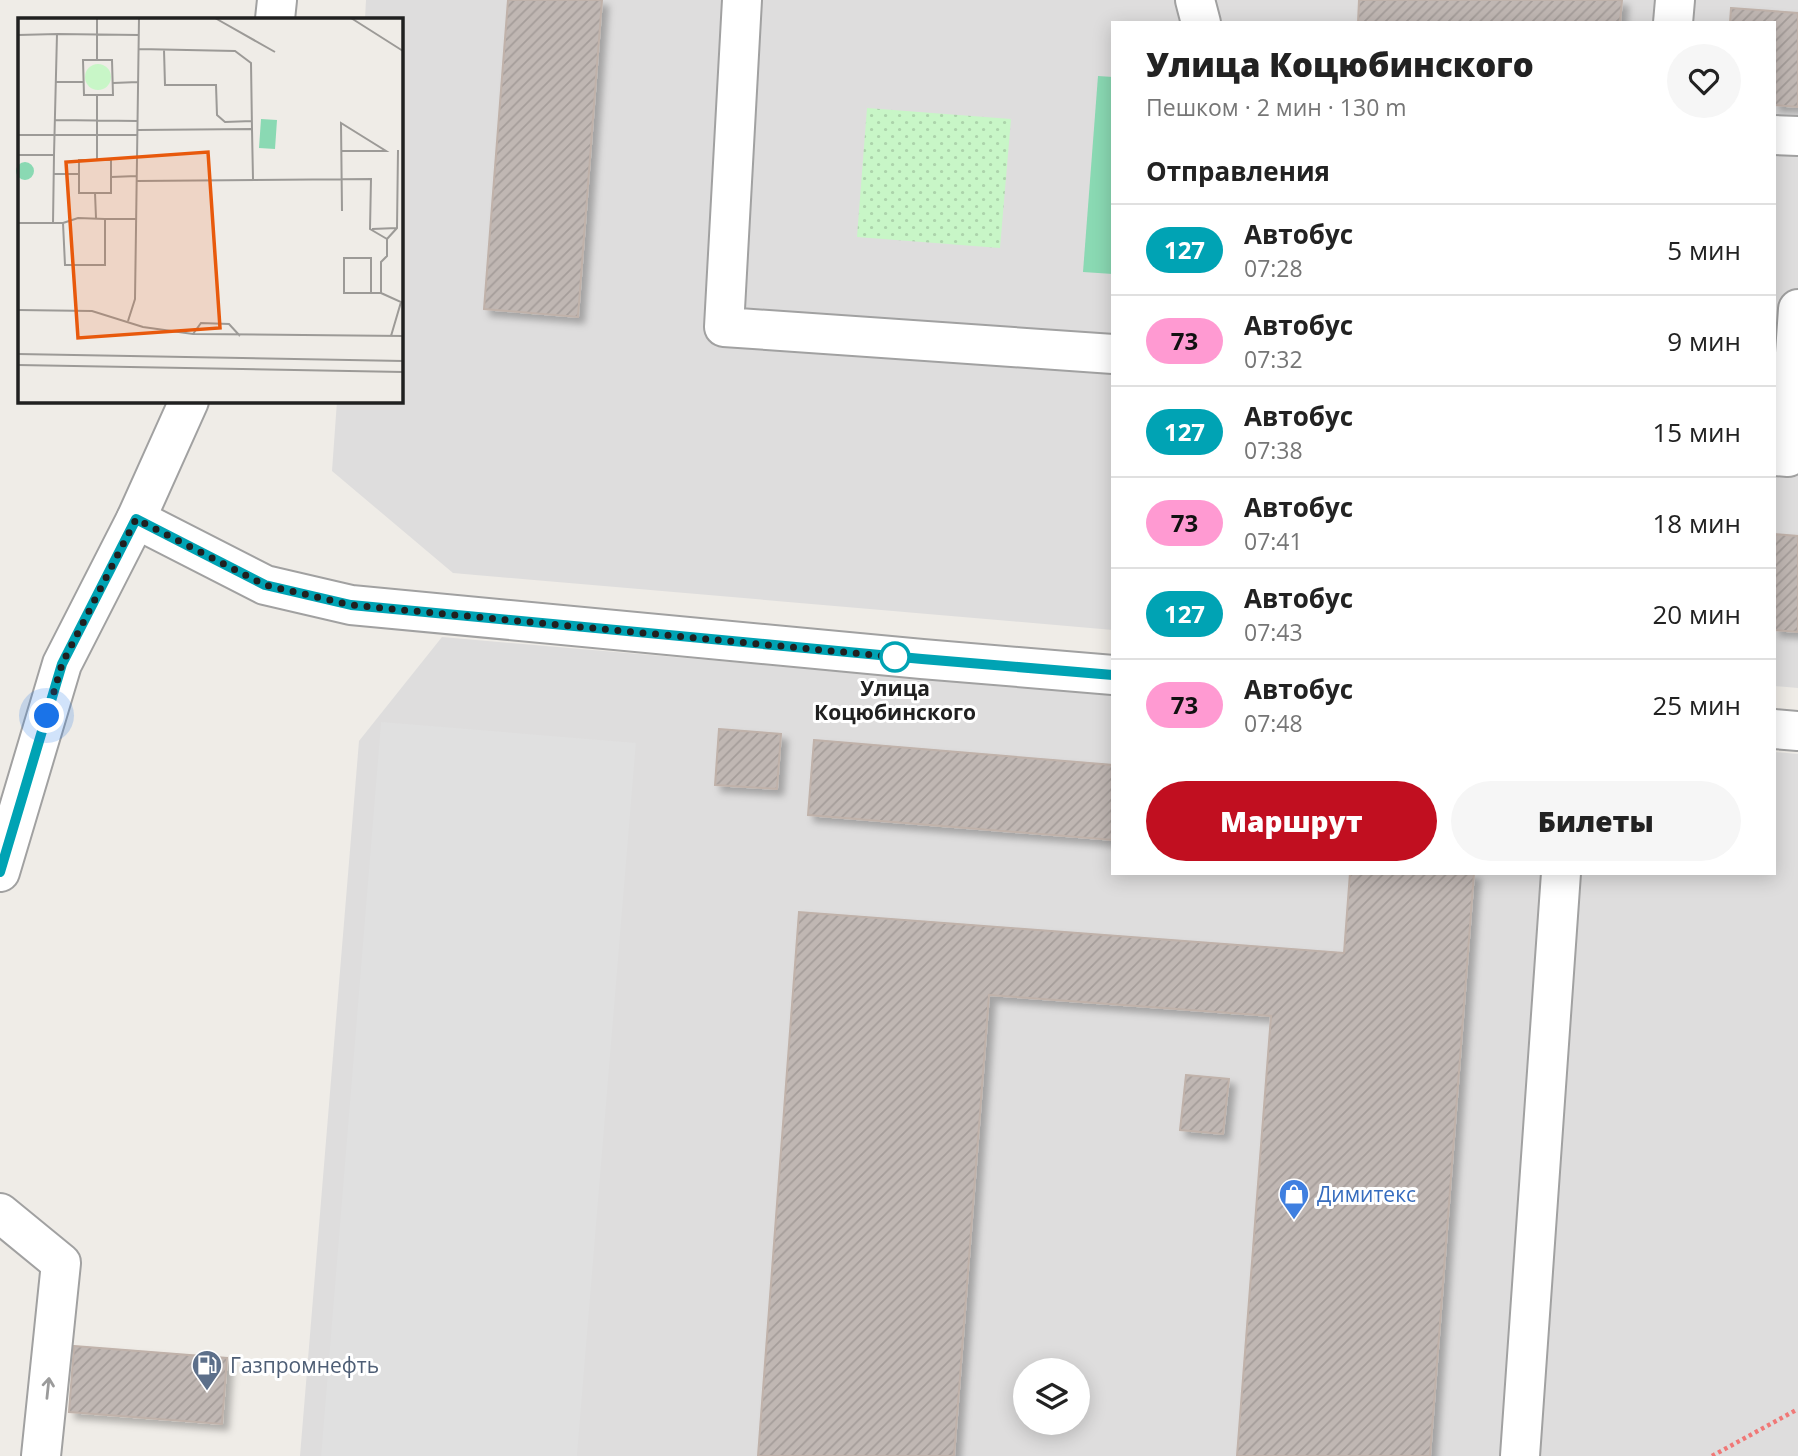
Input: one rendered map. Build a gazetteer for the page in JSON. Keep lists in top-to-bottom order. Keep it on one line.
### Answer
{"places":{"other":["Улица Коцюбинского"],"shop":["Димитекс"],"fuel station":["Газпромнефть"]},"lines":["bus line 127"],"page":{"heading":[["Улица Коцюбинского","Пешком · 2 мин · 130 m"],"Отправления"],"list":[{"mark":"127","name":"Автобус","note":"07:28","value":"5 мин"},{"mark":"73","name":"Автобус","note":"07:32","value":"9 мин"},{"mark":"127","name":"Автобус","note":"07:38","value":"15 мин"},{"mark":"73","name":"Автобус","note":"07:41","value":"18 мин"},{"mark":"127","name":"Автобус","note":"07:43","value":"20 мин"},{"mark":"73","name":"Автобус","note":"07:48","value":"25 мин"}],"buttons":["Маршрут","Билеты"]}}
